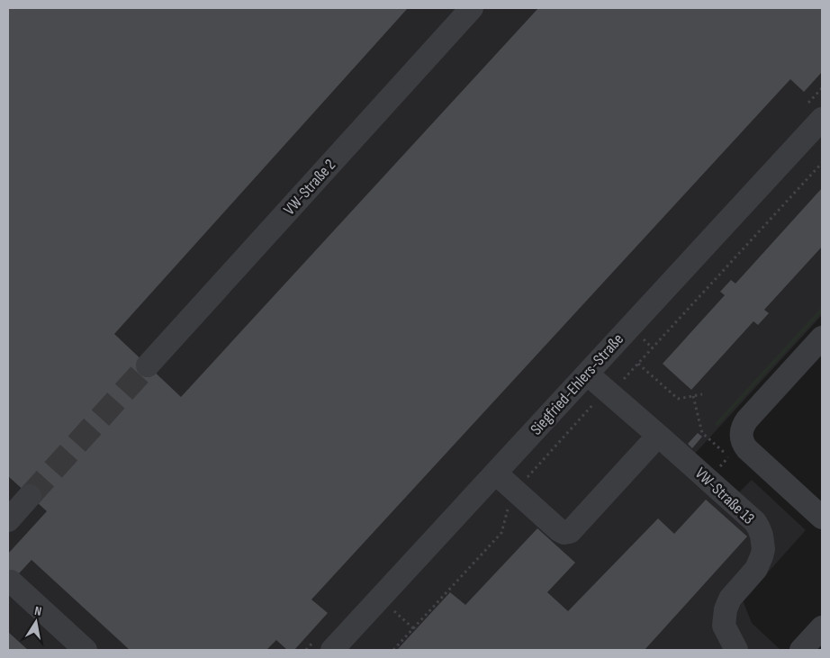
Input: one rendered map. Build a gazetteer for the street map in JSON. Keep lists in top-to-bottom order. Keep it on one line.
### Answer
{"streets":{"street":["VW-Straße 2","Siegfried-Ehlers-Straße","VW-Straße 13"]},"crossings":[["Siegfried-Ehlers-Straße","VW-Straße 13"]],"north":"top"}
